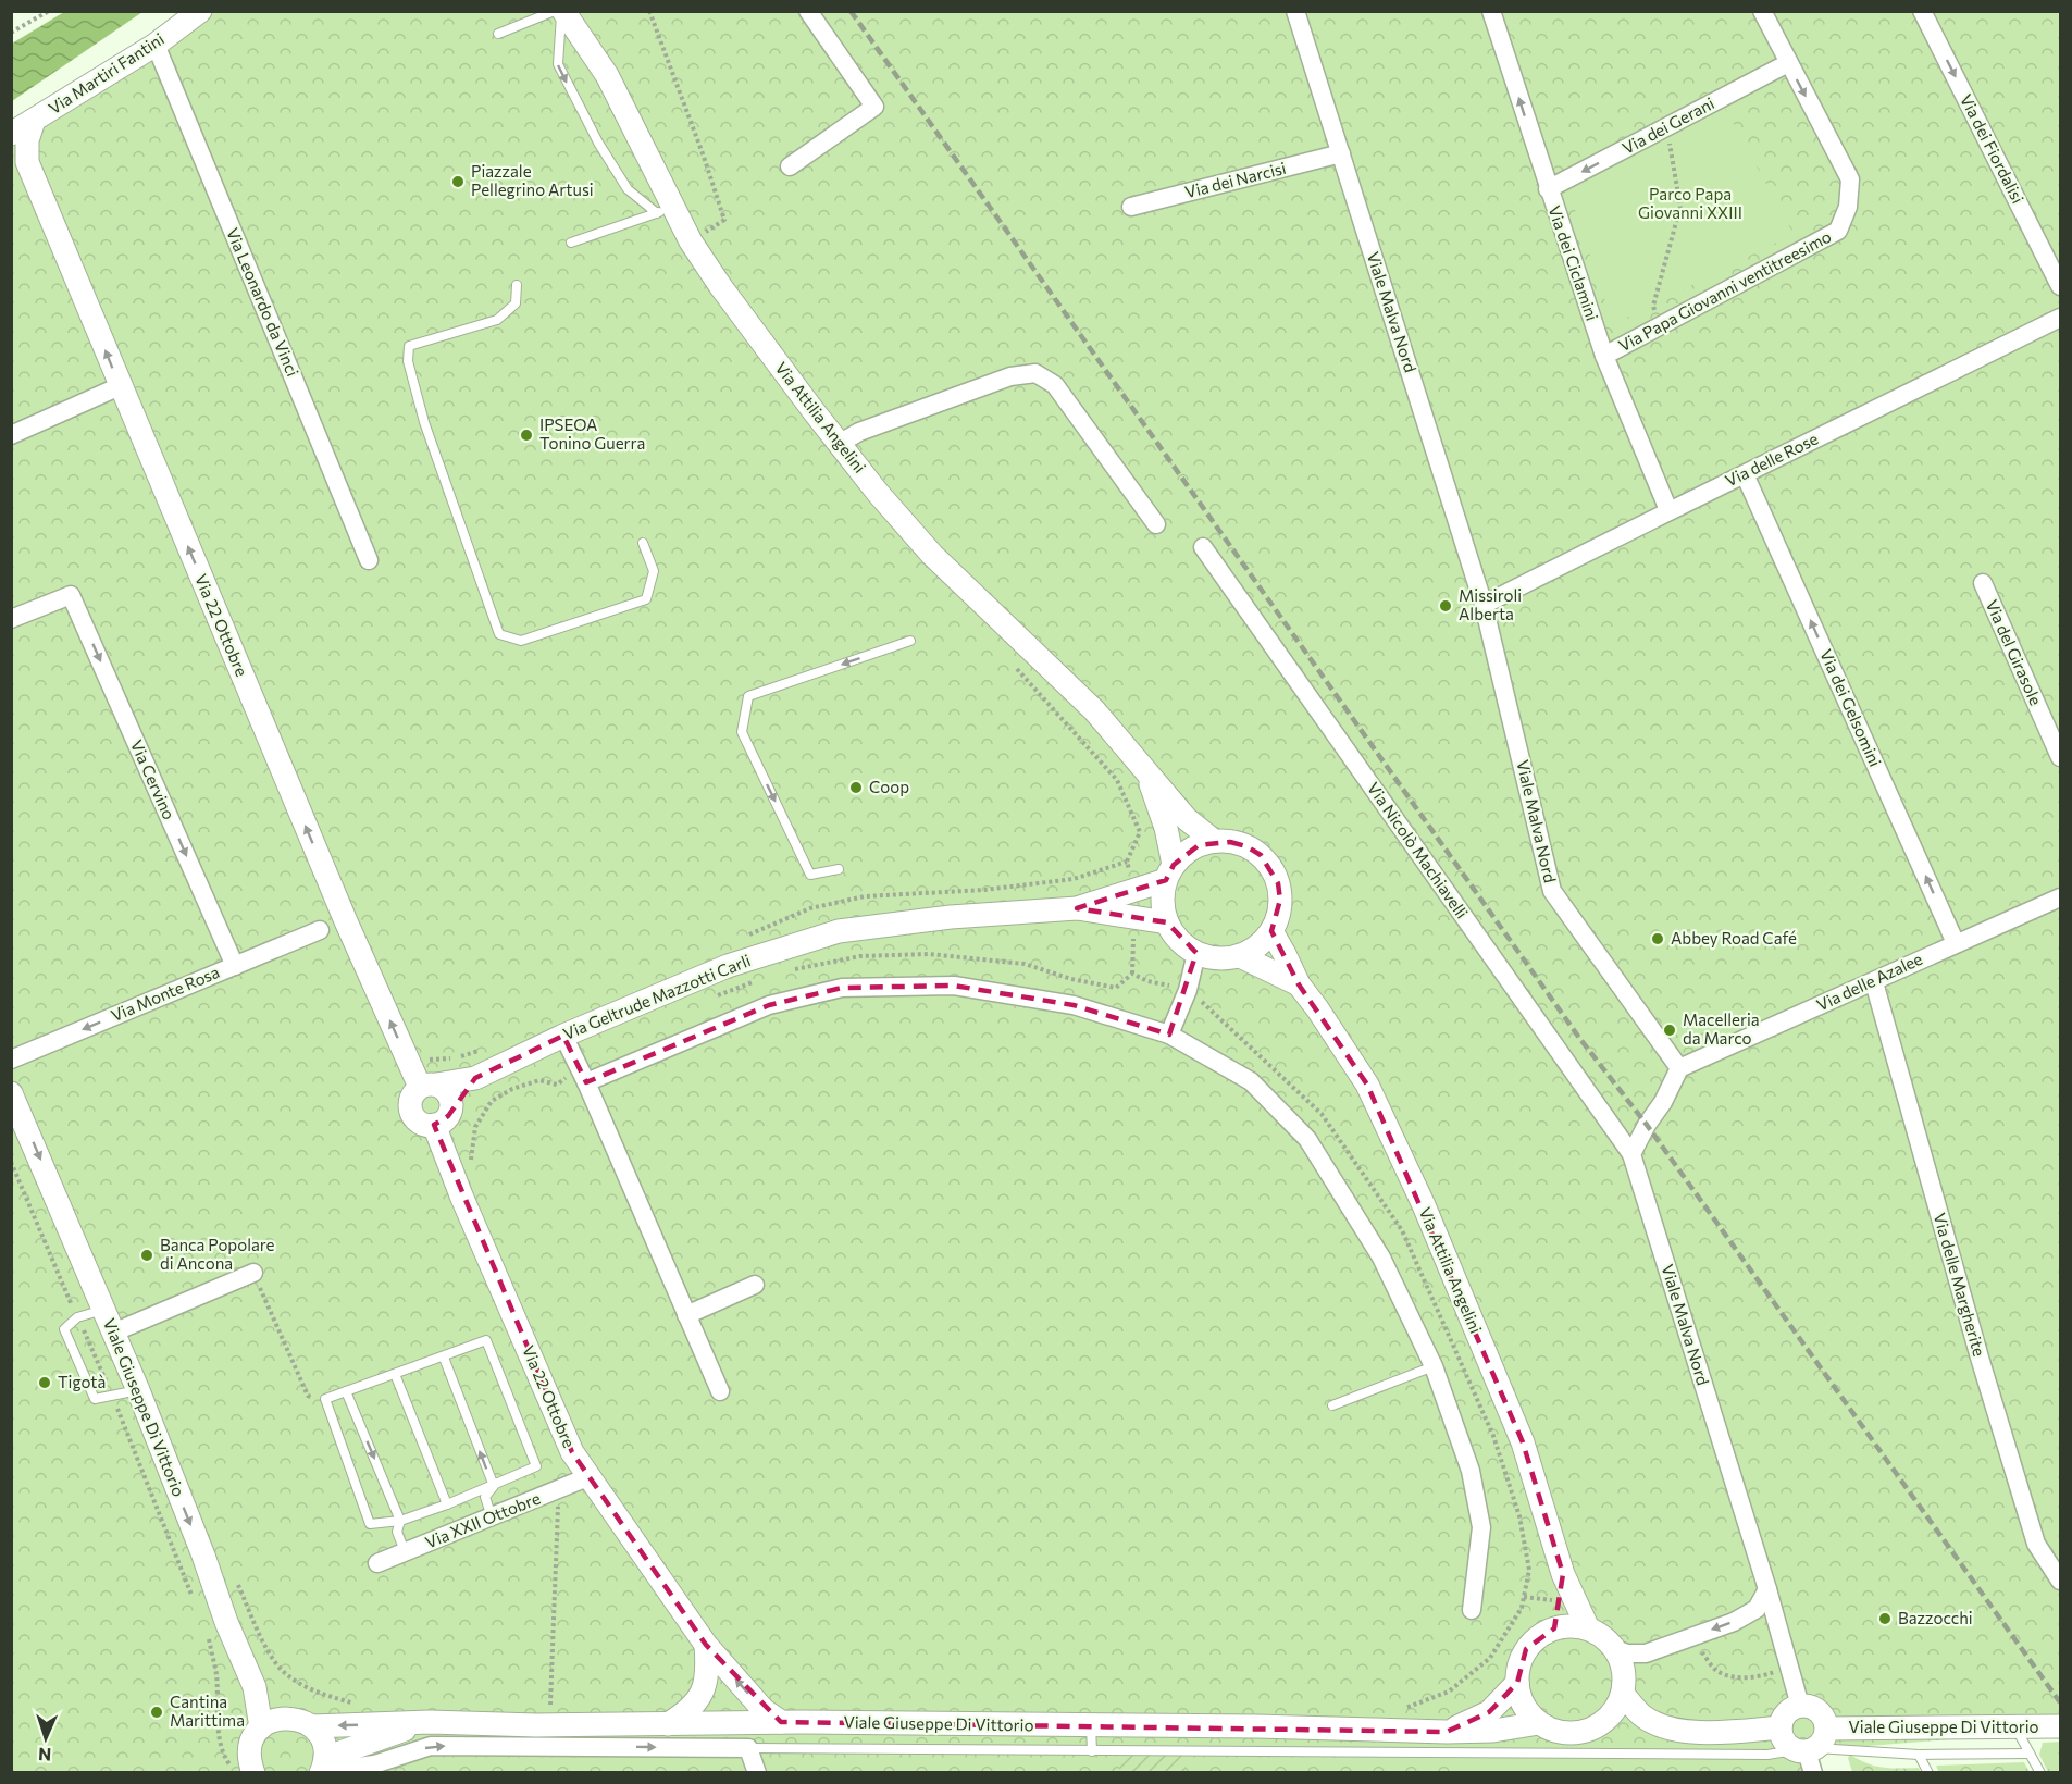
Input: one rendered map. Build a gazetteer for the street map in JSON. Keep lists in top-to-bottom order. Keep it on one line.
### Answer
{"streets":{"street":["Via Martiri Fantini","Via dei Gerani","Via dei Fiordalisi","Via dei Narcisi","Via dei Ciclamini","Via Papa Giovanni ventitreesimo","Via Leonardo da Vinci","Viale Malva Nord","Via Attilia Angelini","Via delle Rose","Via 22 Ottobre","Via del Girasole","Via dei Gelsomini","Via Cervino","Via Nicolò Machiavelli","Via delle Azalee","Via Monte Rosa","Via Geltrude Mazzotti Carli","Via delle Margherite","Viale Giuseppe Di Vittorio","Via XXII Ottobre"]},"crossings":[["Via Martiri Fantini","Via Leonardo da Vinci"],["Via Martiri Fantini","Via 22 Ottobre"],["Via dei Gerani","Via dei Ciclamini"],["Via dei Gerani","Via Papa Giovanni ventitreesimo"],["Via dei Narcisi","Viale Malva Nord"],["Via dei Ciclamini","Via Papa Giovanni ventitreesimo"],["Via dei Ciclamini","Via delle Rose"],["Viale Malva Nord","Via delle Rose"],["Viale Malva Nord","Via Nicolò Machiavelli"],["Viale Malva Nord","Via delle Azalee"],["Viale Malva Nord","Viale Giuseppe Di Vittorio"],["Via Attilia Angelini","Via Geltrude Mazzotti Carli"],["Via Attilia Angelini","Viale Giuseppe Di Vittorio"],["Via delle Rose","Via dei Gelsomini"],["Via 22 Ottobre","Via Geltrude Mazzotti Carli"],["Via 22 Ottobre","Viale Giuseppe Di Vittorio"],["Via 22 Ottobre","Via XXII Ottobre"],["Via dei Gelsomini","Via delle Azalee"],["Via Cervino","Via Monte Rosa"],["Via delle Azalee","Via delle Margherite"]],"one_way":["Via dei Gerani","Via dei Fiordalisi","Via dei Ciclamini","Via 22 Ottobre","Via dei Gelsomini","Via Cervino","Via Monte Rosa"],"parks":["Parco Papa Giovanni XXIII"],"places":["Piazzale Pellegrino Artusi","IPSEOA Tonino Guerra","Missiroli Alberta","Coop","Abbey Road Café","Macelleria da Marco","Banca Popolare di Ancona","Tigotà","Bazzocchi","Cantina Marittima"],"north":"bottom"}
